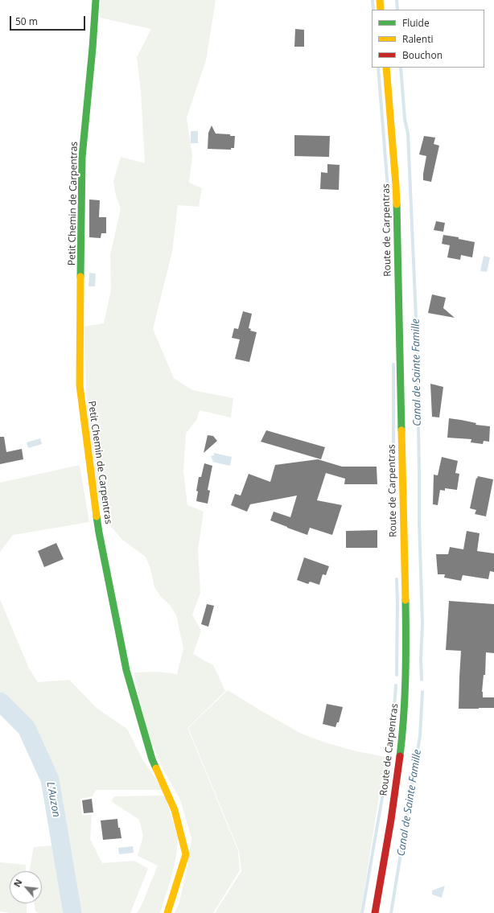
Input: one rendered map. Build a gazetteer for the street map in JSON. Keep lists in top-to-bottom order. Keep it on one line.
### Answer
{"streets":{"street":["Petit Chemin de Carpentras","Route de Carpentras"]},"water":["Canal de Sainte Famille","L'Auzon"],"legend":["Fluide","Ralenti","Bouchon"],"scale_bar":"50 m","north":"top left"}
